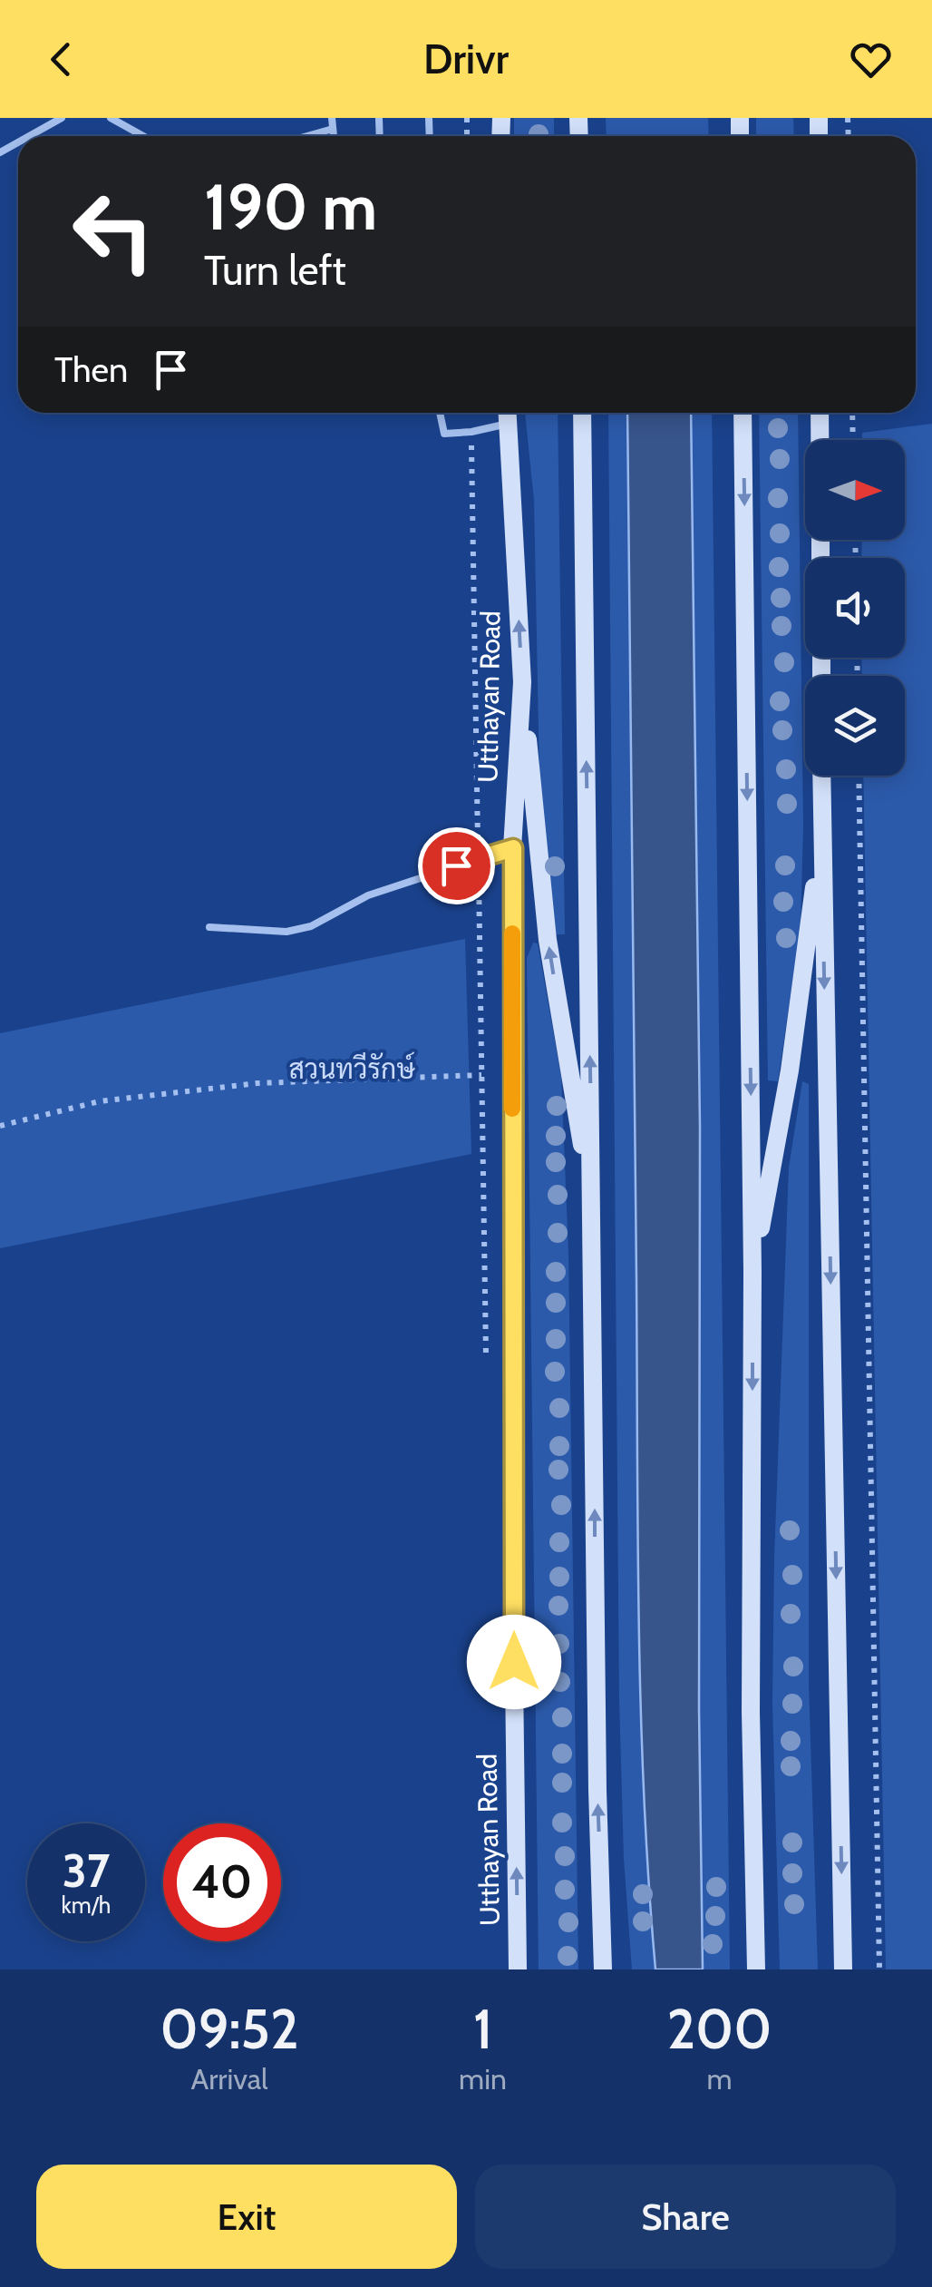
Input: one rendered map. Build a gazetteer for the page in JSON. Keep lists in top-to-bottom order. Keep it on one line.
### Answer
{"streets":{"main road":["Utthayan Road"]},"parks":["สวนทวีรักษ์"],"north":"right","page":{"header":"Drivr","turn":["190 m","Turn left"],"then":"Then","speed":"37 km/h","limit":"40","eta":["09:52","Arrival","1","min","200","m"],"buttons":["Exit","Share"]}}
